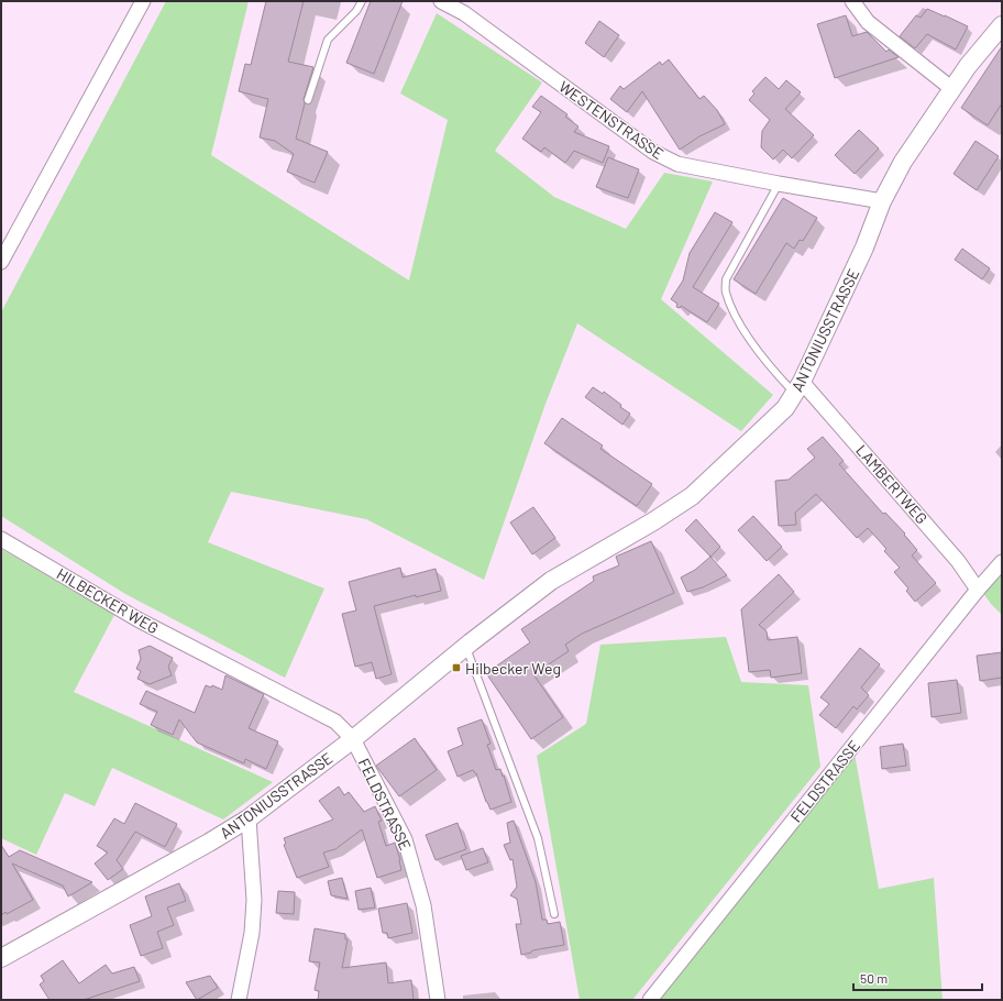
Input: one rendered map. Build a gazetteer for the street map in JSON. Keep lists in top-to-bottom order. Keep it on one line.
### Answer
{"streets":{"street":["WESTENSTRASSE","ANTONIUSSTRASSE","LAMBERTWEG","HILBECKER WEG","FELDSTRASSE"]},"crossings":[["WESTENSTRASSE","ANTONIUSSTRASSE"],["ANTONIUSSTRASSE","LAMBERTWEG"],["ANTONIUSSTRASSE","HILBECKER WEG"],["ANTONIUSSTRASSE","FELDSTRASSE"],["LAMBERTWEG","FELDSTRASSE"],["HILBECKER WEG","FELDSTRASSE"]],"places":{"transit":["Hilbecker Weg"]},"scale_bar":"50 m"}
